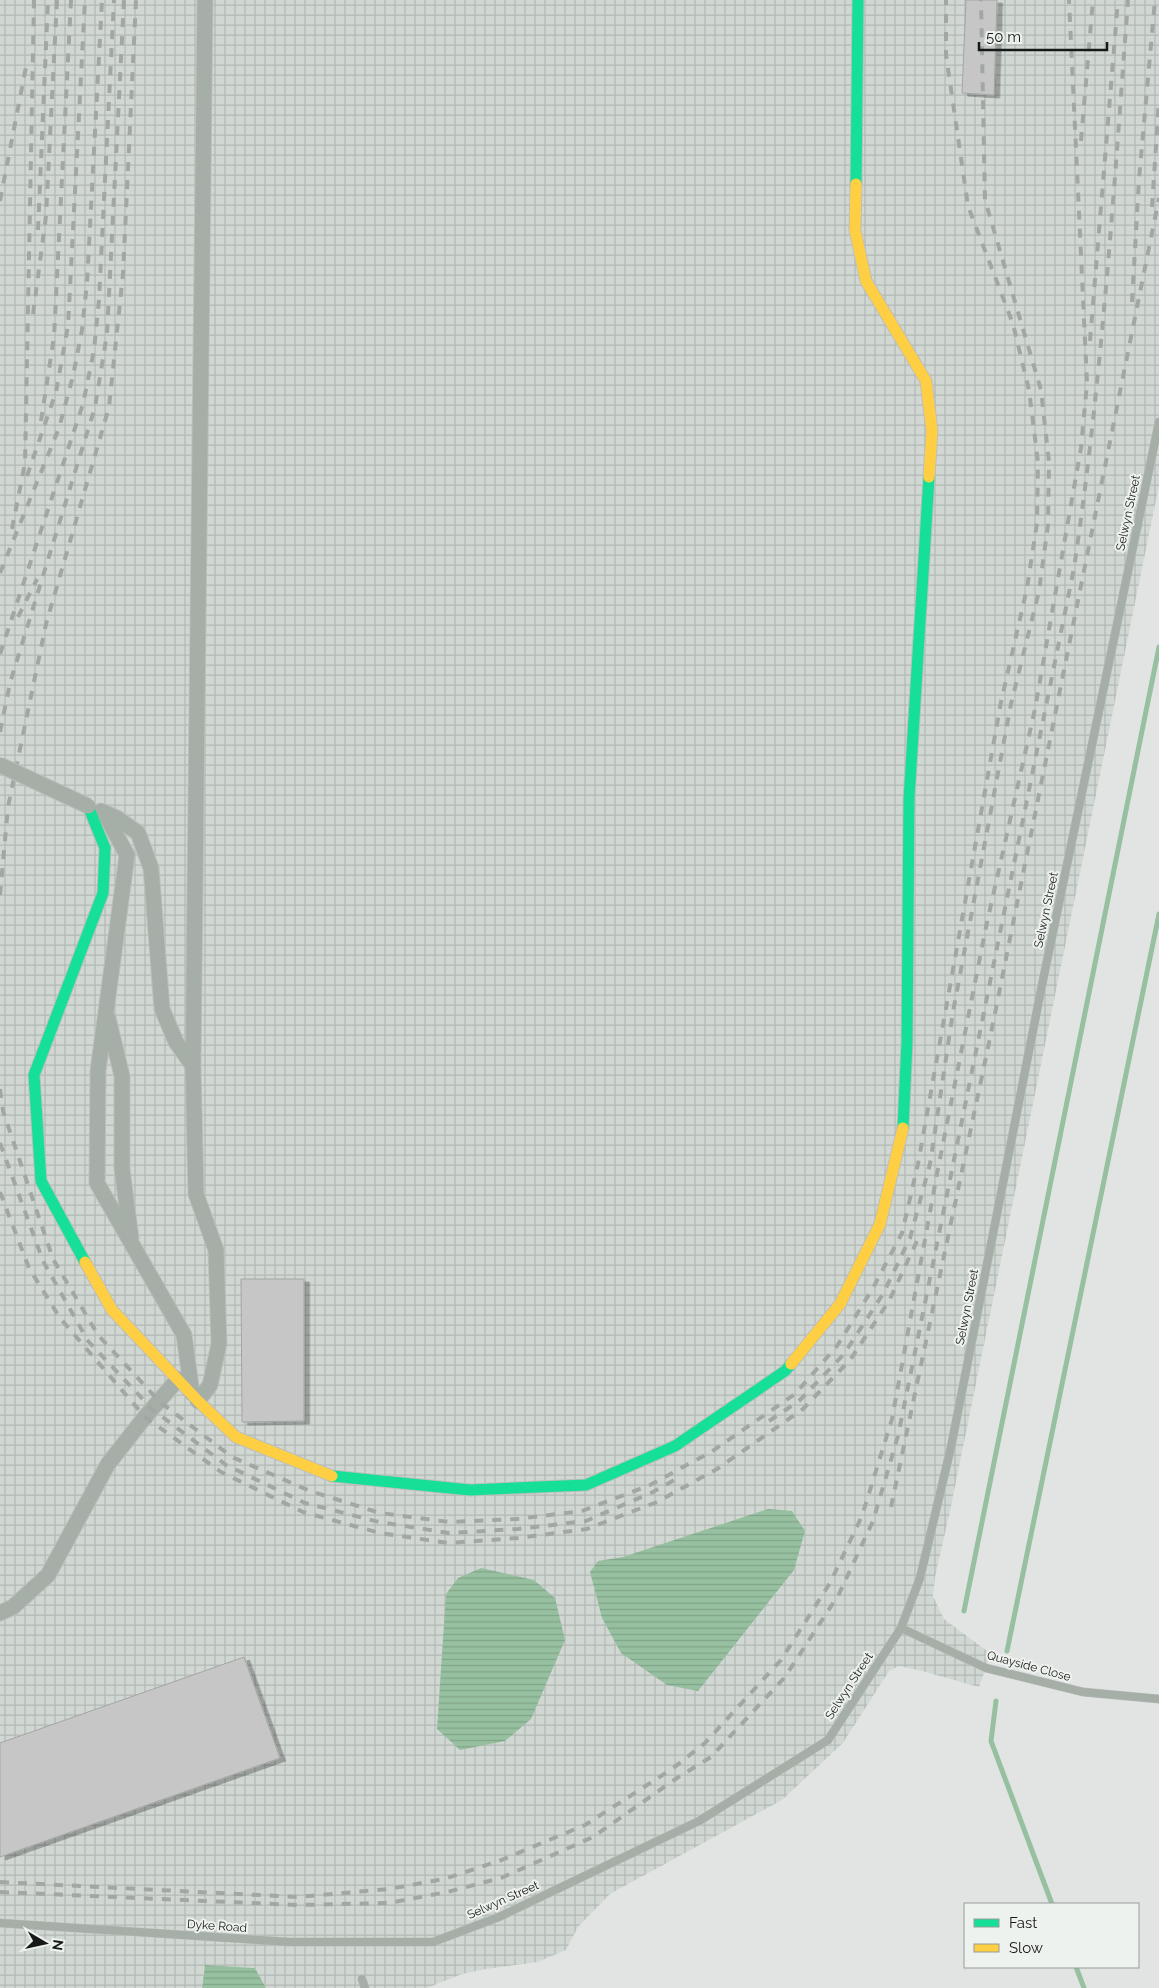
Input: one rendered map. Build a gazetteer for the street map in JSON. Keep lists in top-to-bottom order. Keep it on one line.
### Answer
{"streets":{"lane":["Selwyn Street","Quayside Close","Dyke Road"]},"crossings":[["Selwyn Street","Quayside Close"],["Selwyn Street","Dyke Road"]],"legend":["Fast","Slow"],"scale_bar":"50 m","north":"right"}
